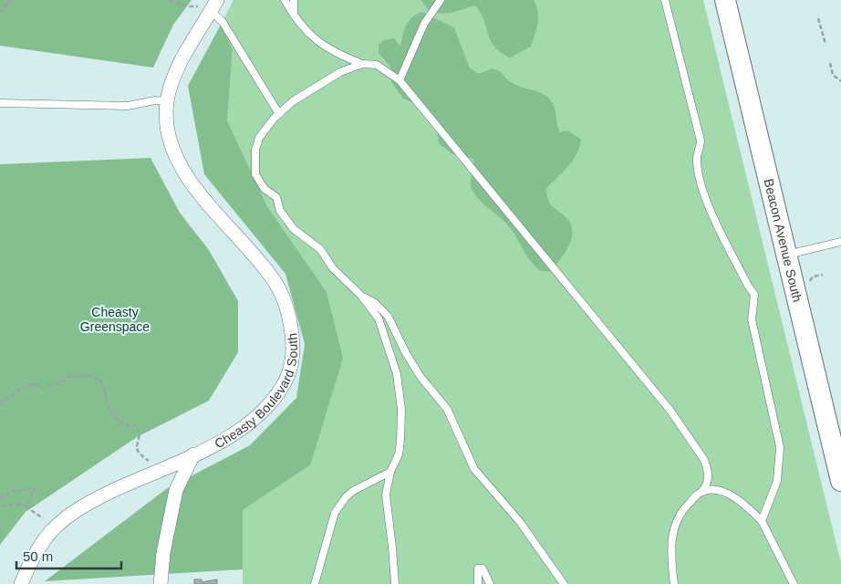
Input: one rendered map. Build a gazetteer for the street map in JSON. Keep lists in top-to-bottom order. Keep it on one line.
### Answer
{"streets":{"main road":["Beacon Avenue South"],"street":["Cheasty Boulevard South"]},"parks":["Cheasty Greenspace"],"scale_bar":"50 m"}
